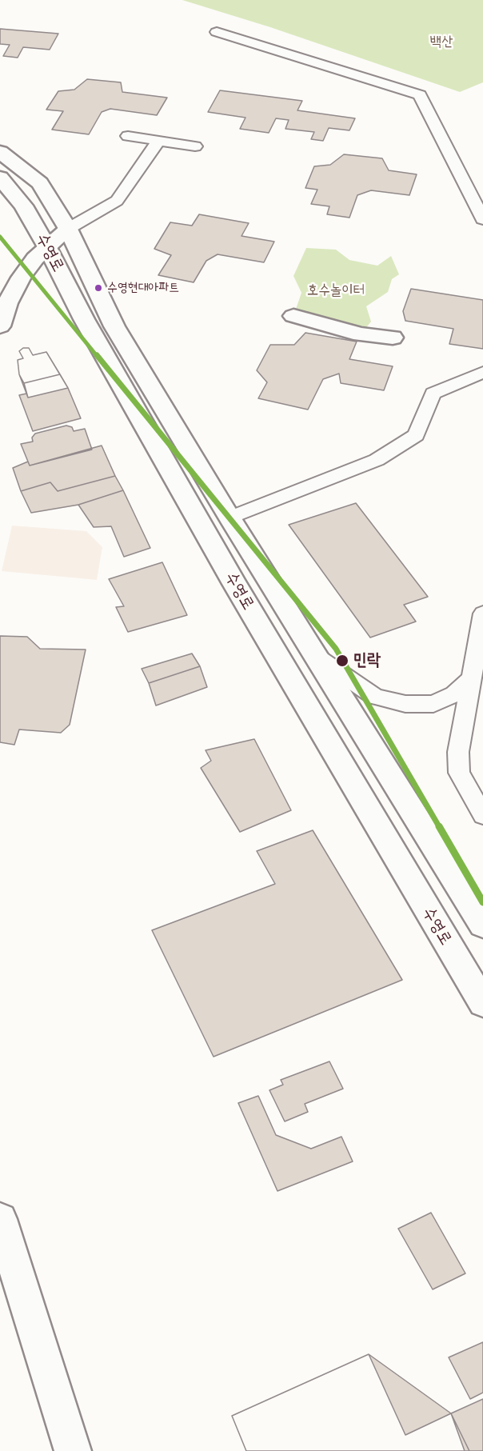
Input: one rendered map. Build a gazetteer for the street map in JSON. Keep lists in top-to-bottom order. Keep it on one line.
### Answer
{"streets":{"main road":["수영로"]},"parks":["백산","호수놀이터"],"places":["수영현대아파트","민락"]}
